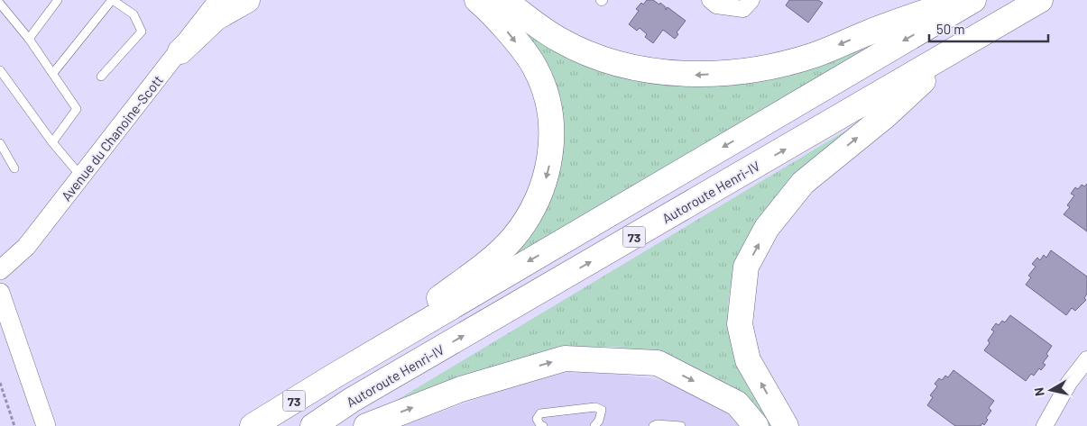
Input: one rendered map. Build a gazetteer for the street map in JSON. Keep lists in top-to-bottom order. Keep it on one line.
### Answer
{"streets":{"highway":["Autoroute Henri-IV","73"],"street":["Avenue du Chanoine-Scott"]},"scale_bar":"50 m","north":"left"}
